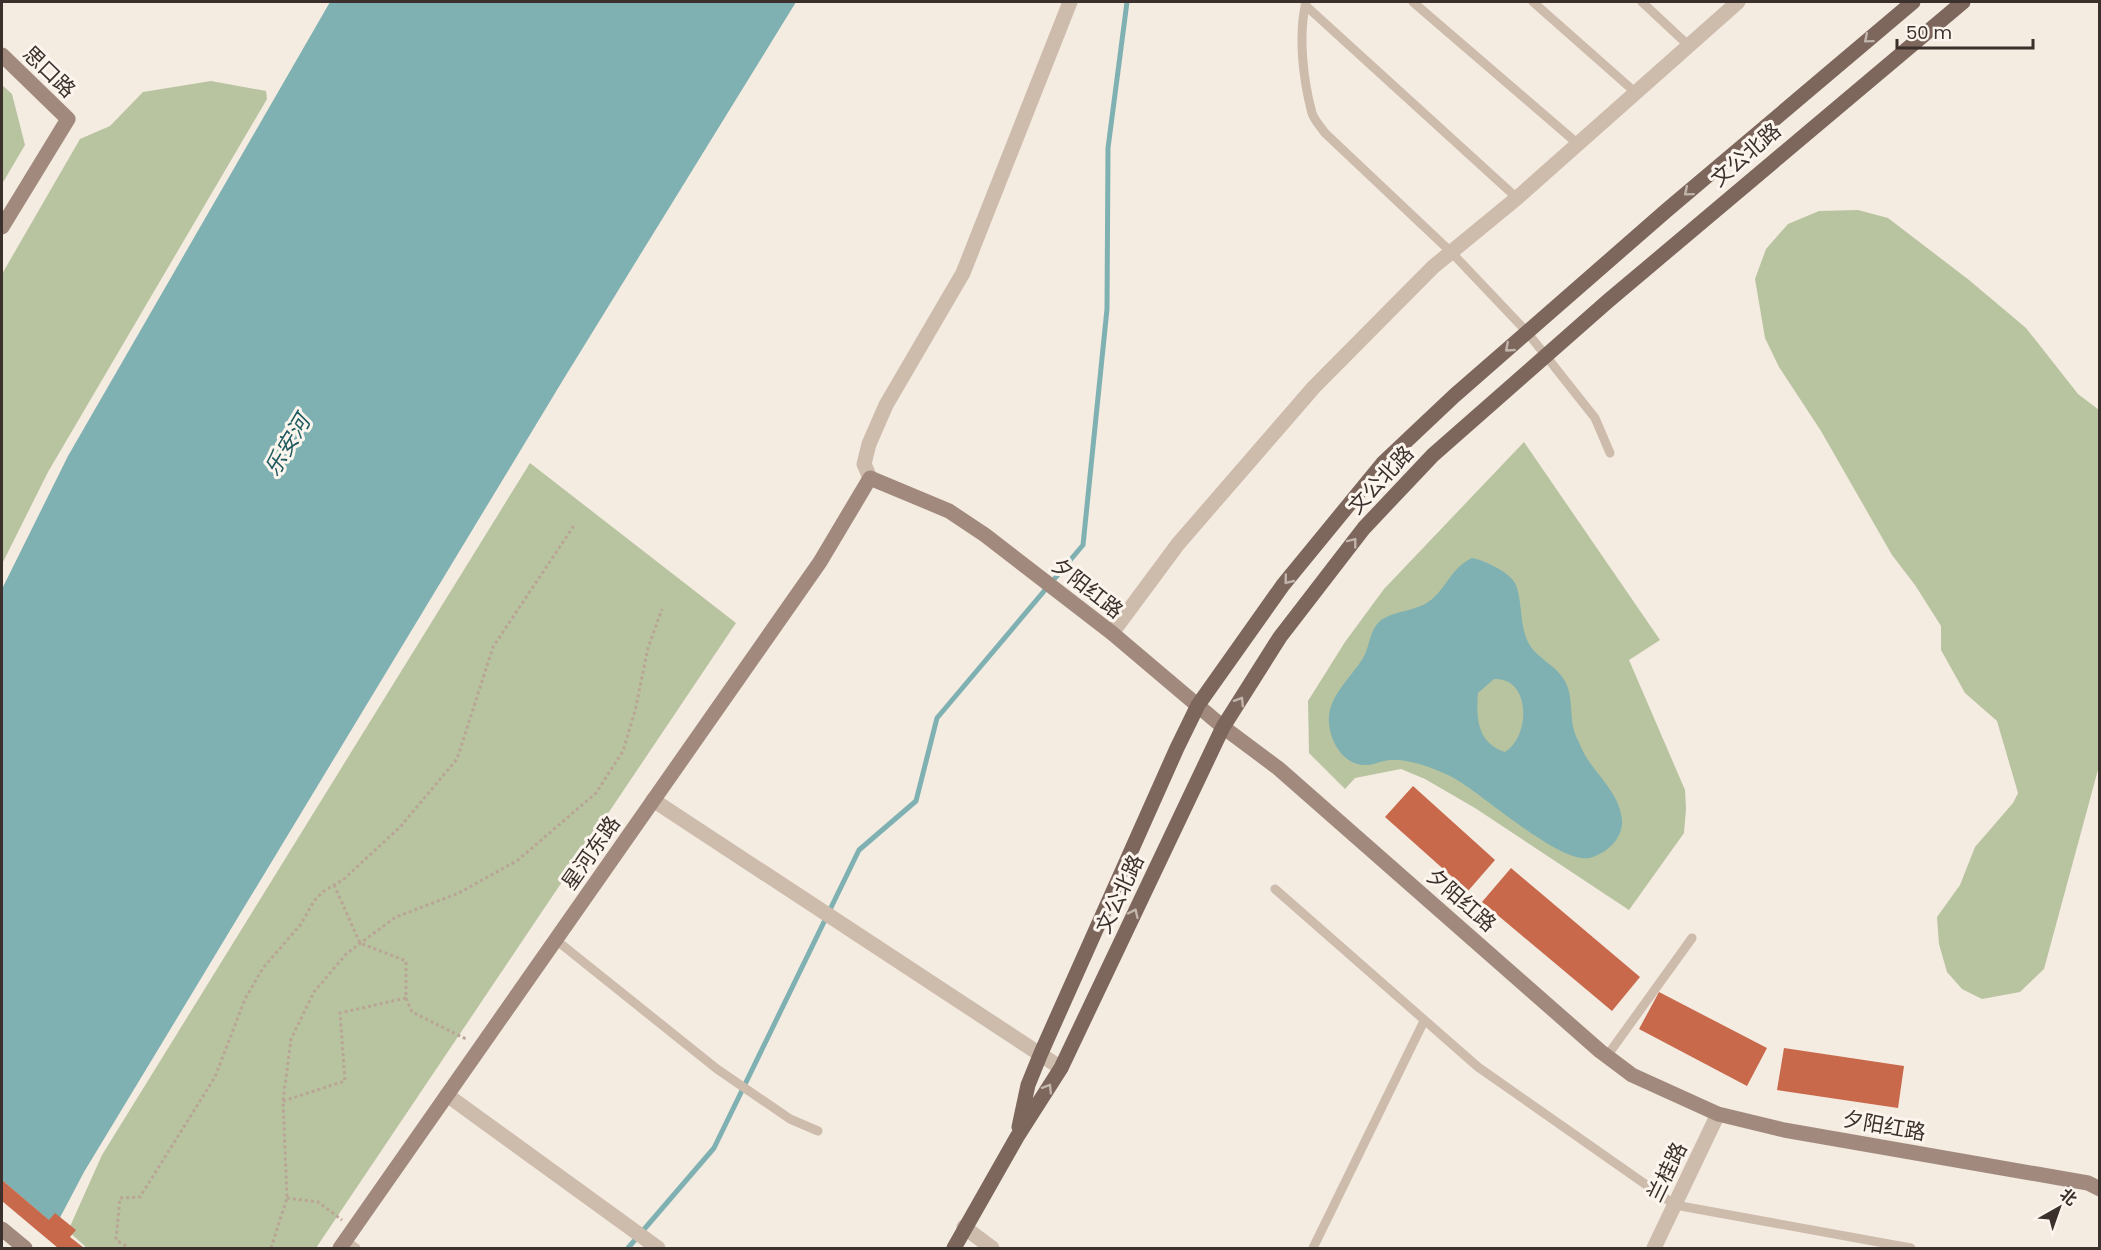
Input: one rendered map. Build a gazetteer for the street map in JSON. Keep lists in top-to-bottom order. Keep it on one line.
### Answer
{"streets":{"main road":["文公北路"],"street":["思口路","夕阳红路","星河东路","兰桂路"]},"crossings":[["文公北路","夕阳红路"],["夕阳红路","星河东路"],["夕阳红路","兰桂路"]],"water":["乐安河"],"scale_bar":"50 m","north":"top right"}
